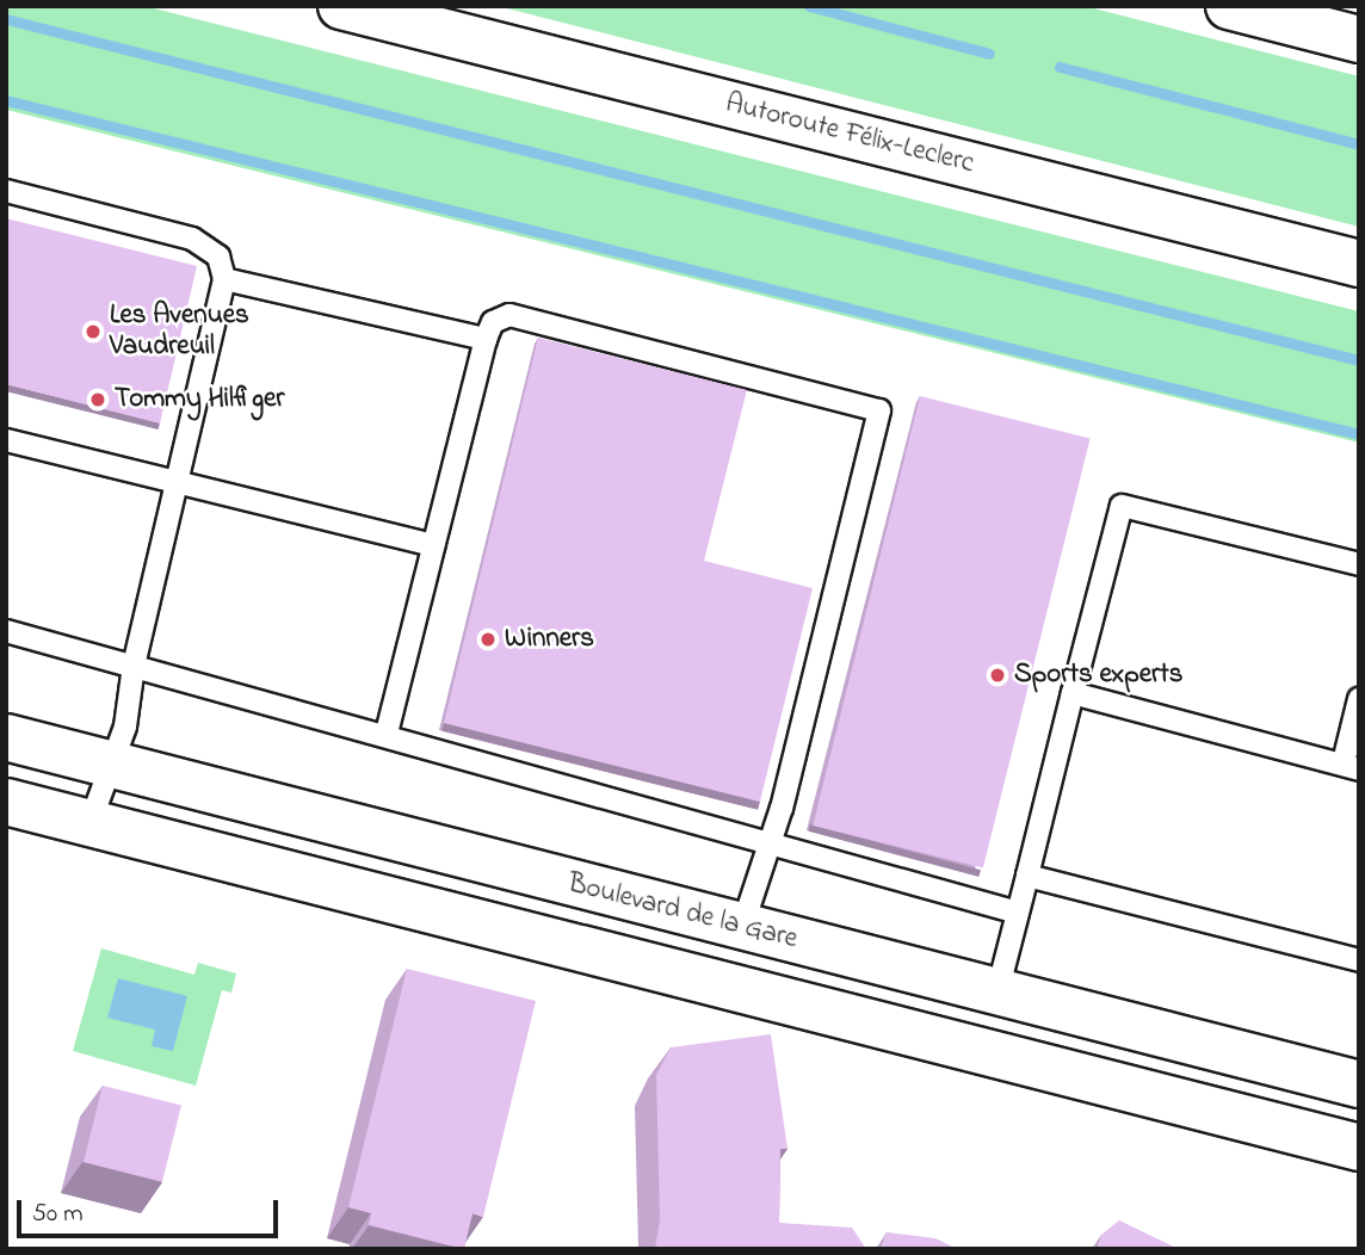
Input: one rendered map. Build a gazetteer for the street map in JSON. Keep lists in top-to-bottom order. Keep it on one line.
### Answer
{"streets":{"main road":["Autoroute Félix-Leclerc","Boulevard de la Gare"]},"places":["Les Avenues Vaudreuil","Tommy Hilfiger","Winners","Sports experts"],"scale_bar":"50 m"}
